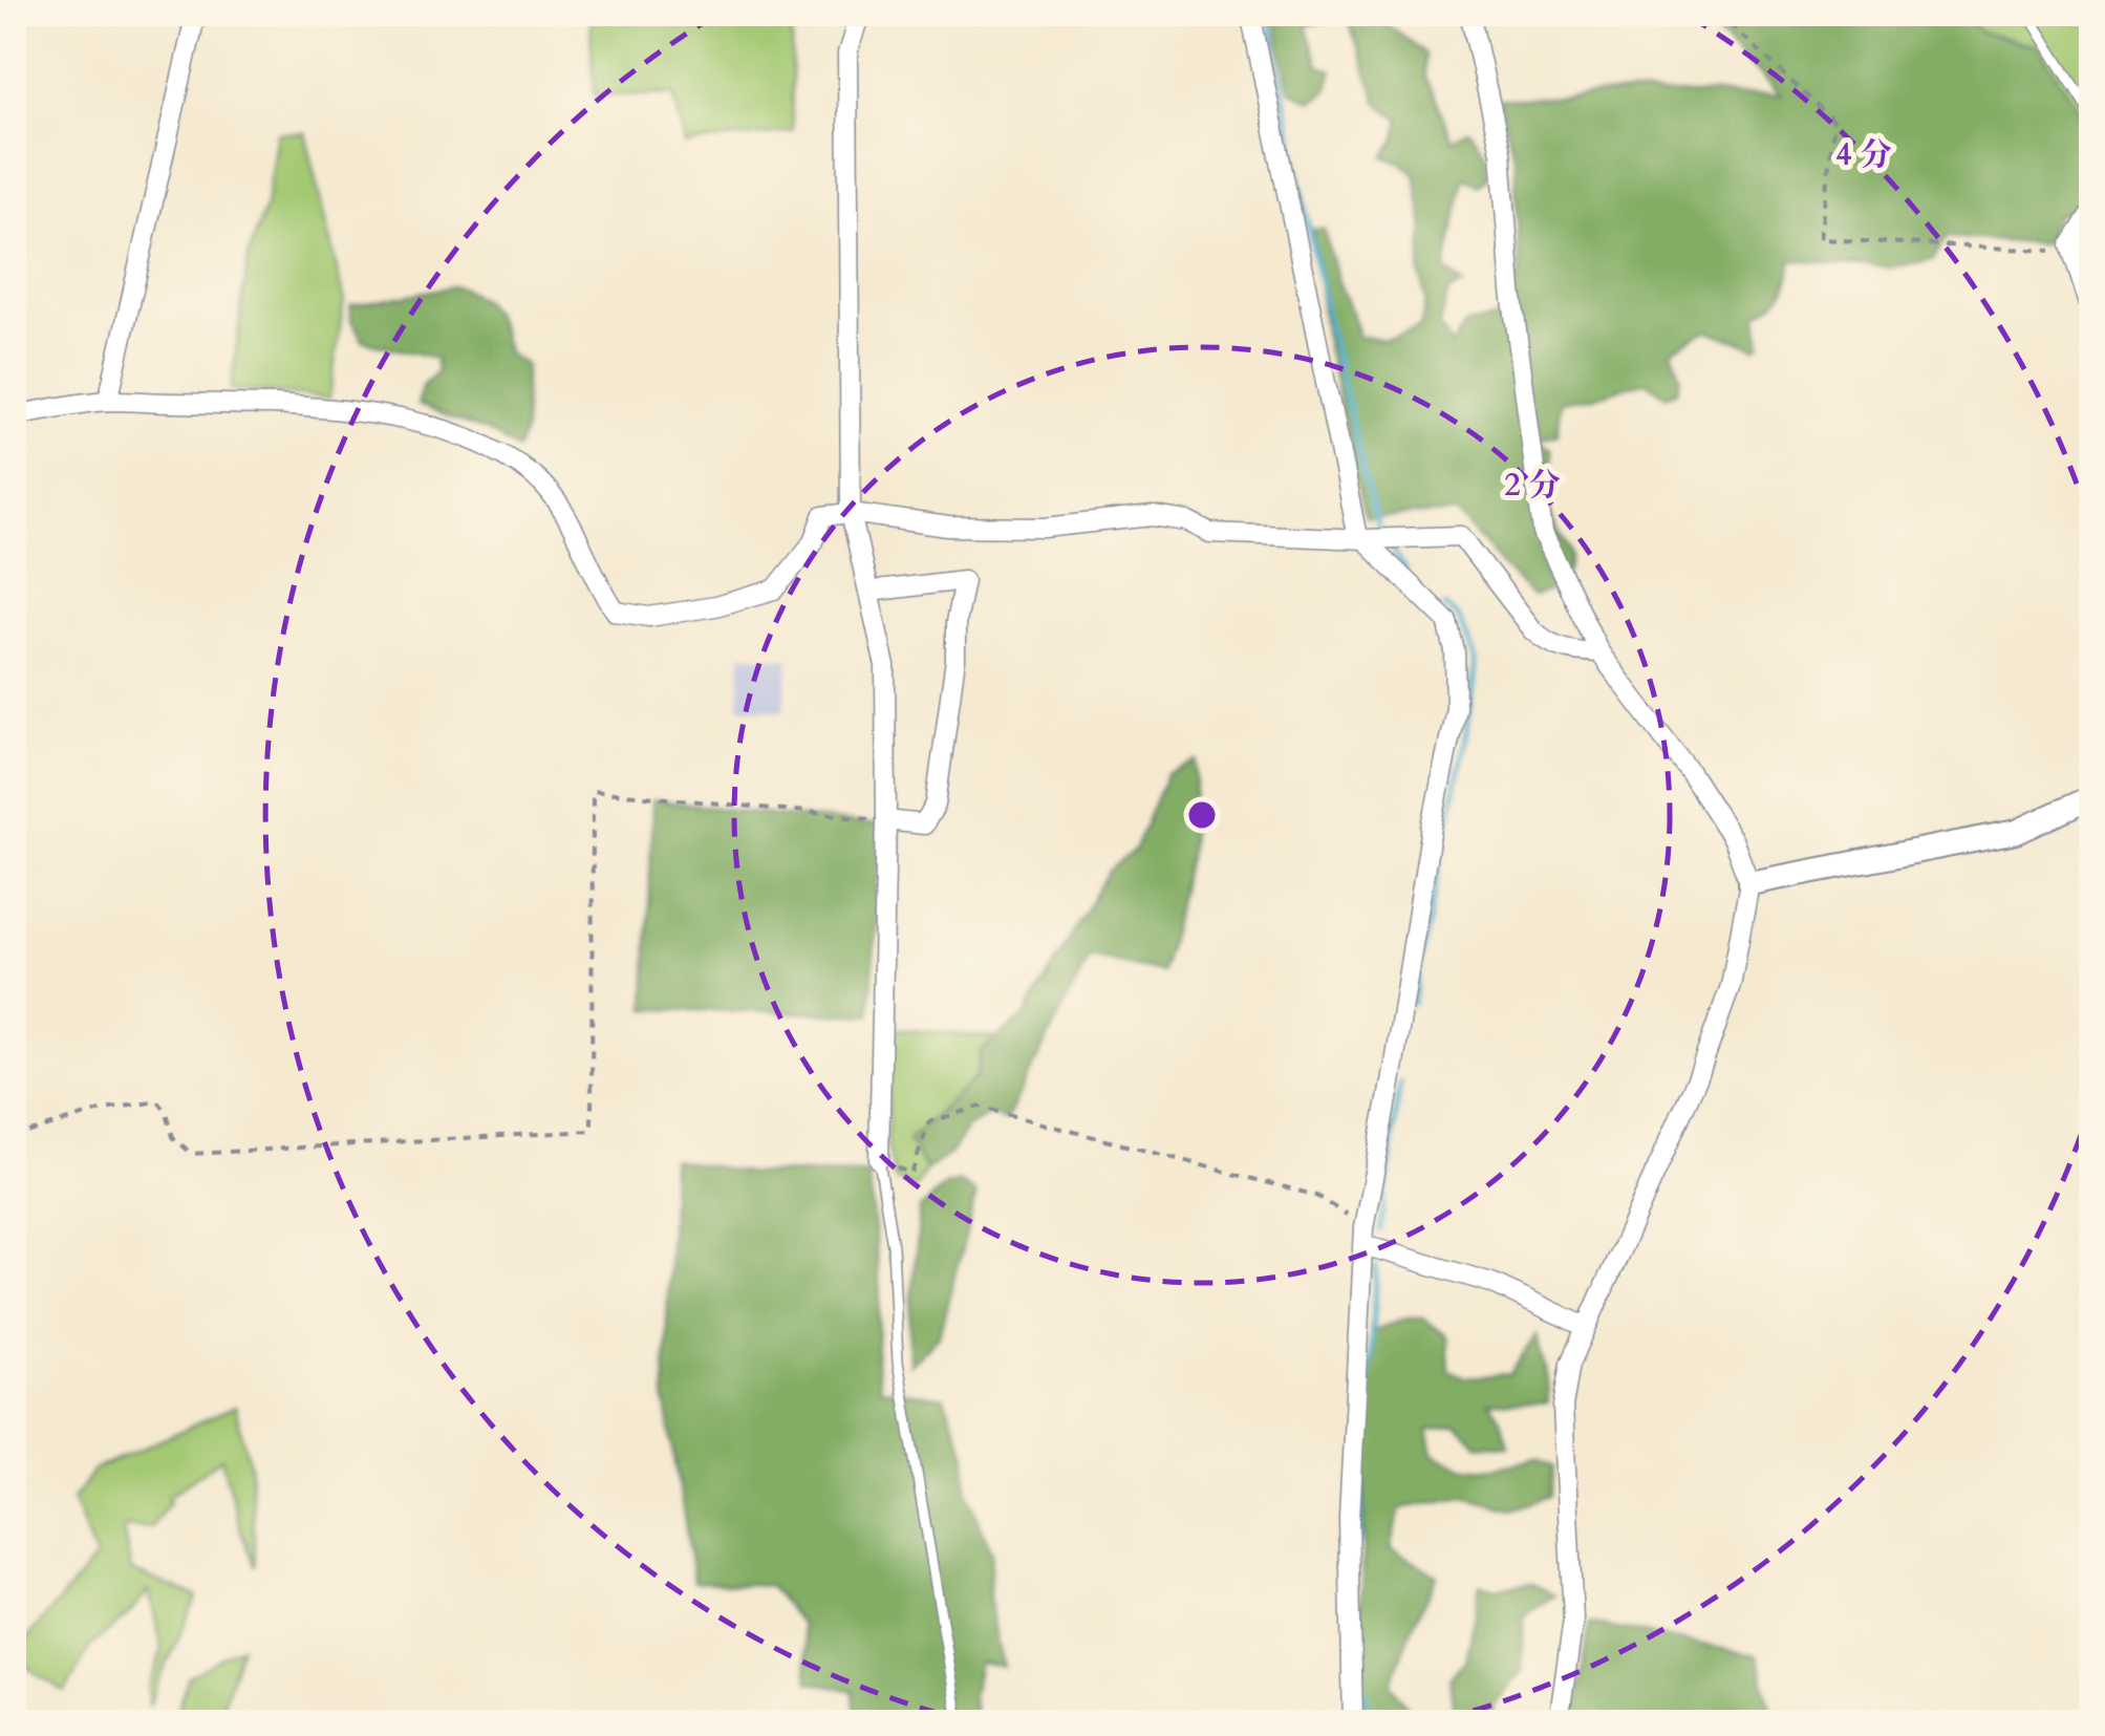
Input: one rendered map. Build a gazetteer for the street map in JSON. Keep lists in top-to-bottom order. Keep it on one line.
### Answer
{"rings":["4 分","2 分"]}
